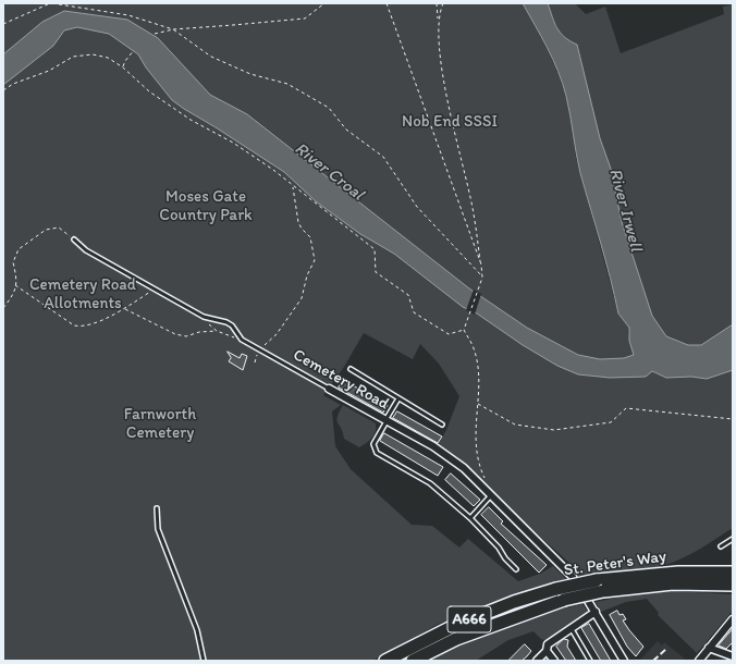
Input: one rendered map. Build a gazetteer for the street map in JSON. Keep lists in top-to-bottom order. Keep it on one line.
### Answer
{"streets":{"highway":["St. Peter's Way","A666"],"street":["Cemetery Road"]},"water":["River Croal","River Irwell"],"parks":["Nob End SSSI","Moses Gate Country Park","Cemetery Road Allotments","Farnworth Cemetery"]}
